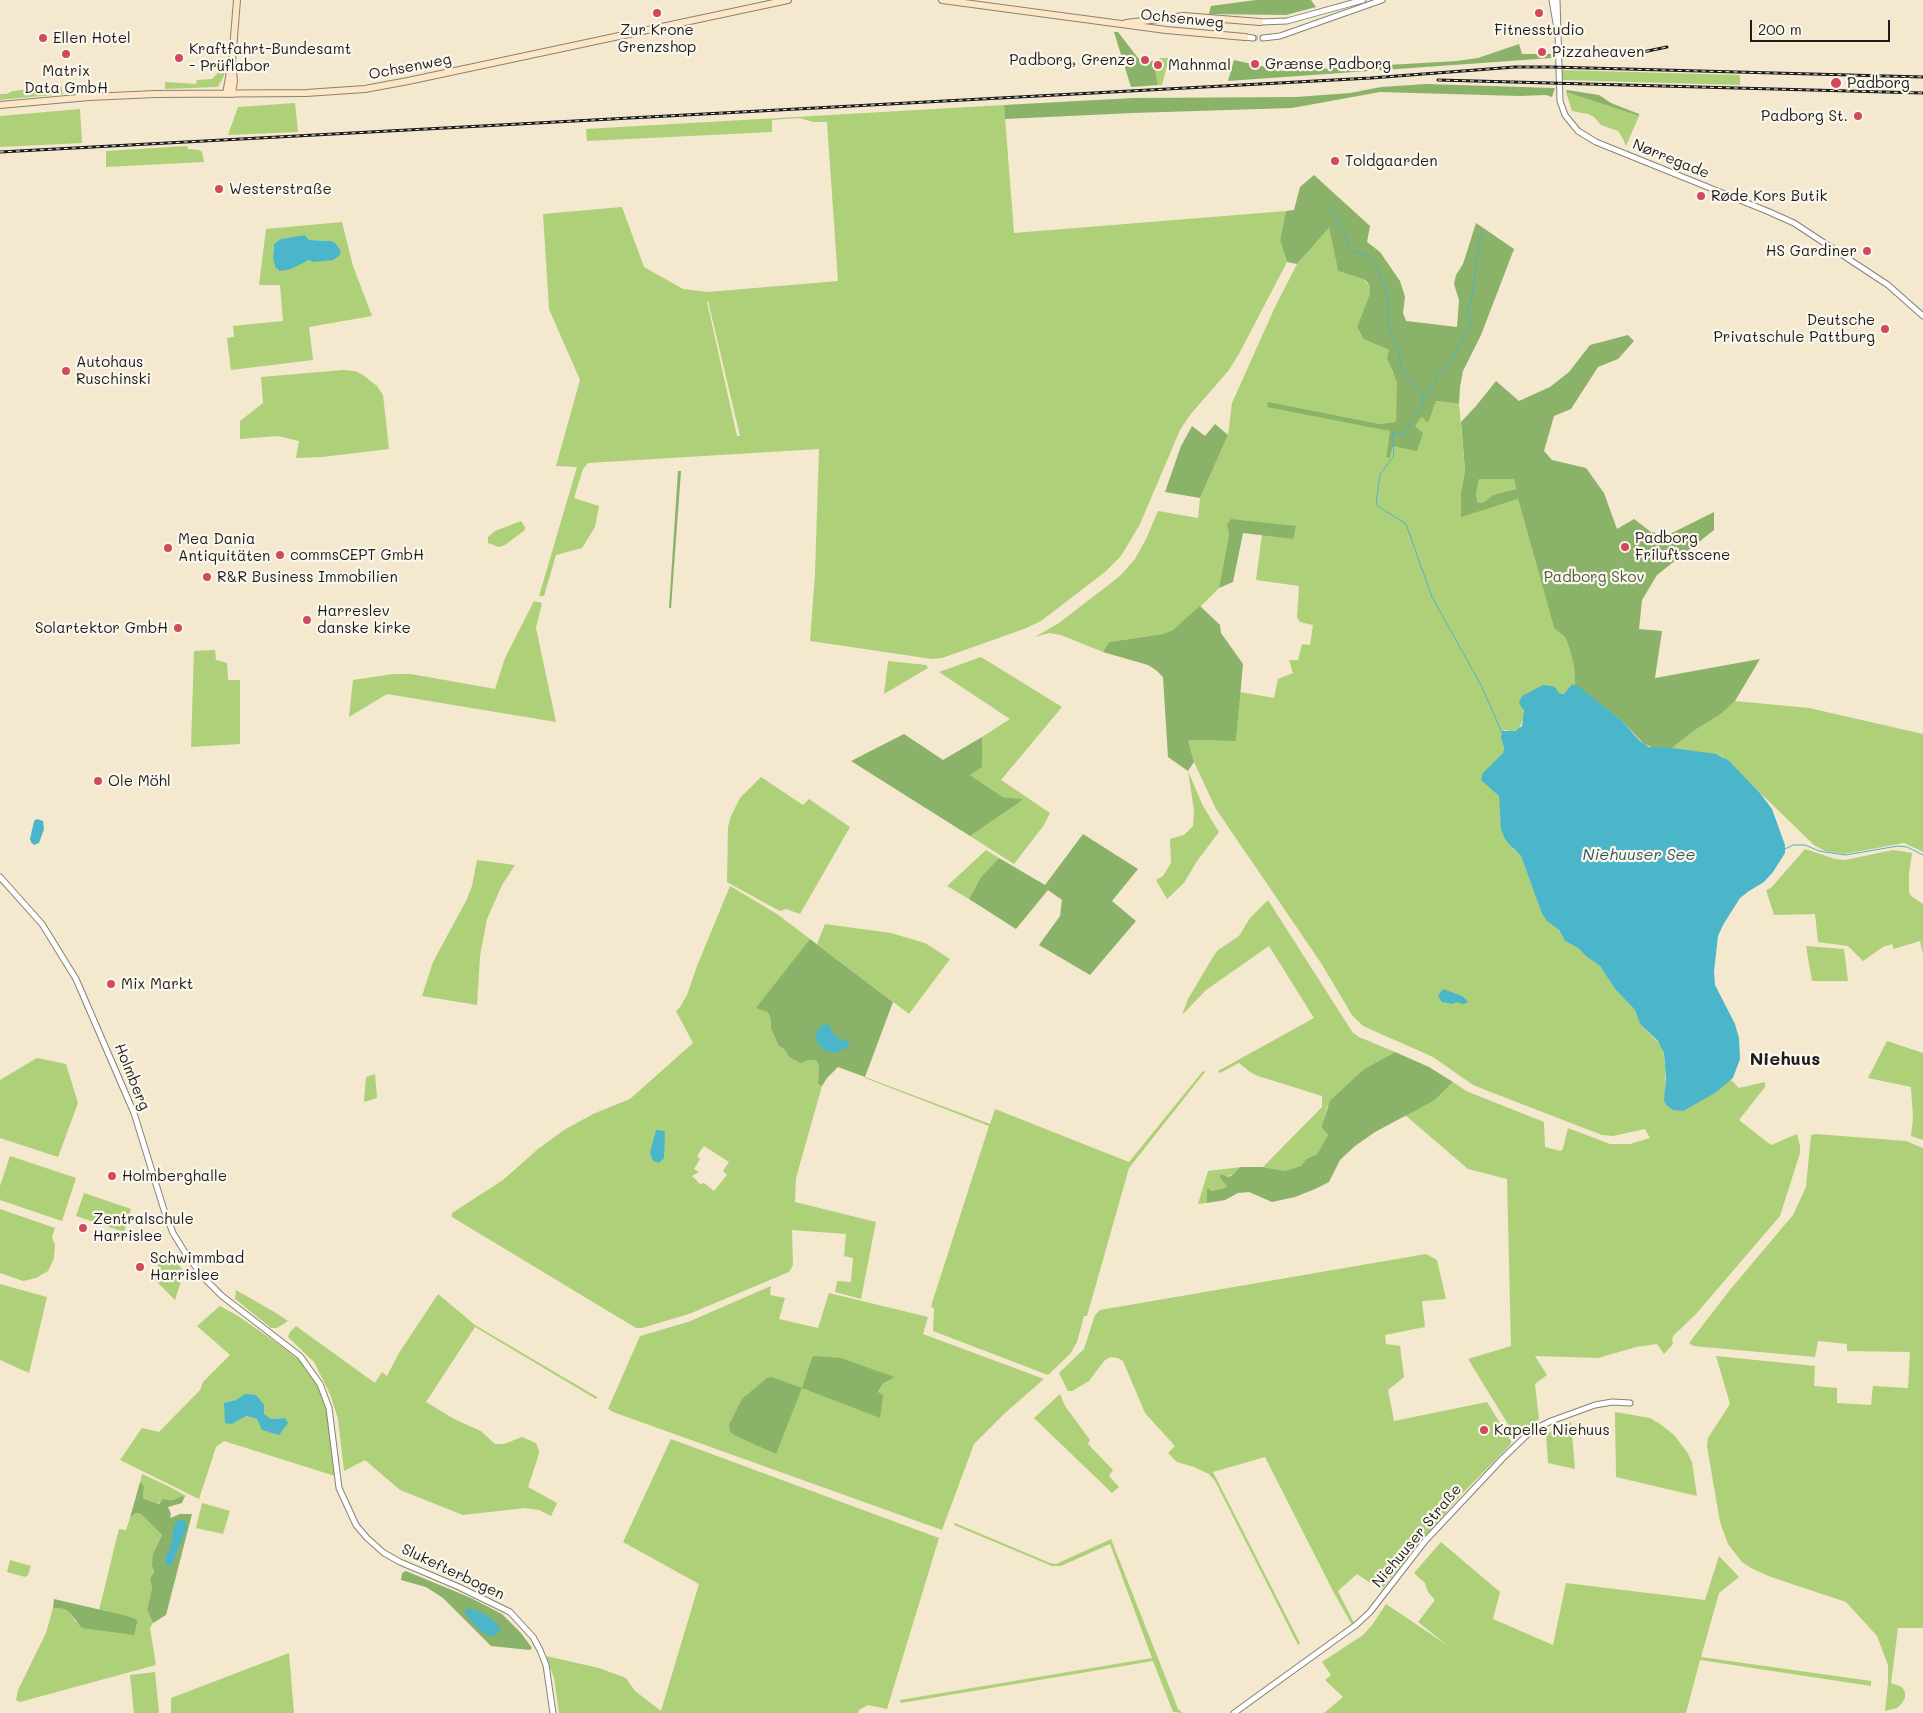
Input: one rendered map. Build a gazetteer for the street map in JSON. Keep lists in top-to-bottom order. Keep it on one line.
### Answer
{"streets":{"main road":["Ochsenweg"],"street":["Nørregade","Holmberg","Niehuuser Straße","Slukefterbogen"]},"crossings":[["Holmberg","Slukefterbogen"]],"districts":["Niehuus"],"water":["Niehuuser See"],"parks":["Padborg Skov"],"places":["Zur Krone Grenzshop","Fitnesstudio","Ellen Hotel","Pizzaheaven","Matrix Data GmbH","Kraftfahrt-Bundesamt - Prüflabor","Padborg, Grenze","Grænse Padborg","Mahnmal","Padborg","Padborg St.","Toldgaarden","Westerstraße","Røde Kors Butik","HS Gardiner","Deutsche Privatschule Pattburg","Autohaus Ruschinski","Padborg Friluftsscene","Mea Dania Antiquitäten","commsCEPT GmbH","R&R Business Immobilien","Harreslev danske kirke","Solartektor GmbH","Ole Möhl","Mix Markt","Holmberghalle","Zentralschule Harrislee","Schwimmbad Harrislee","Kapelle Niehuus"],"scale_bar":"200 m"}
